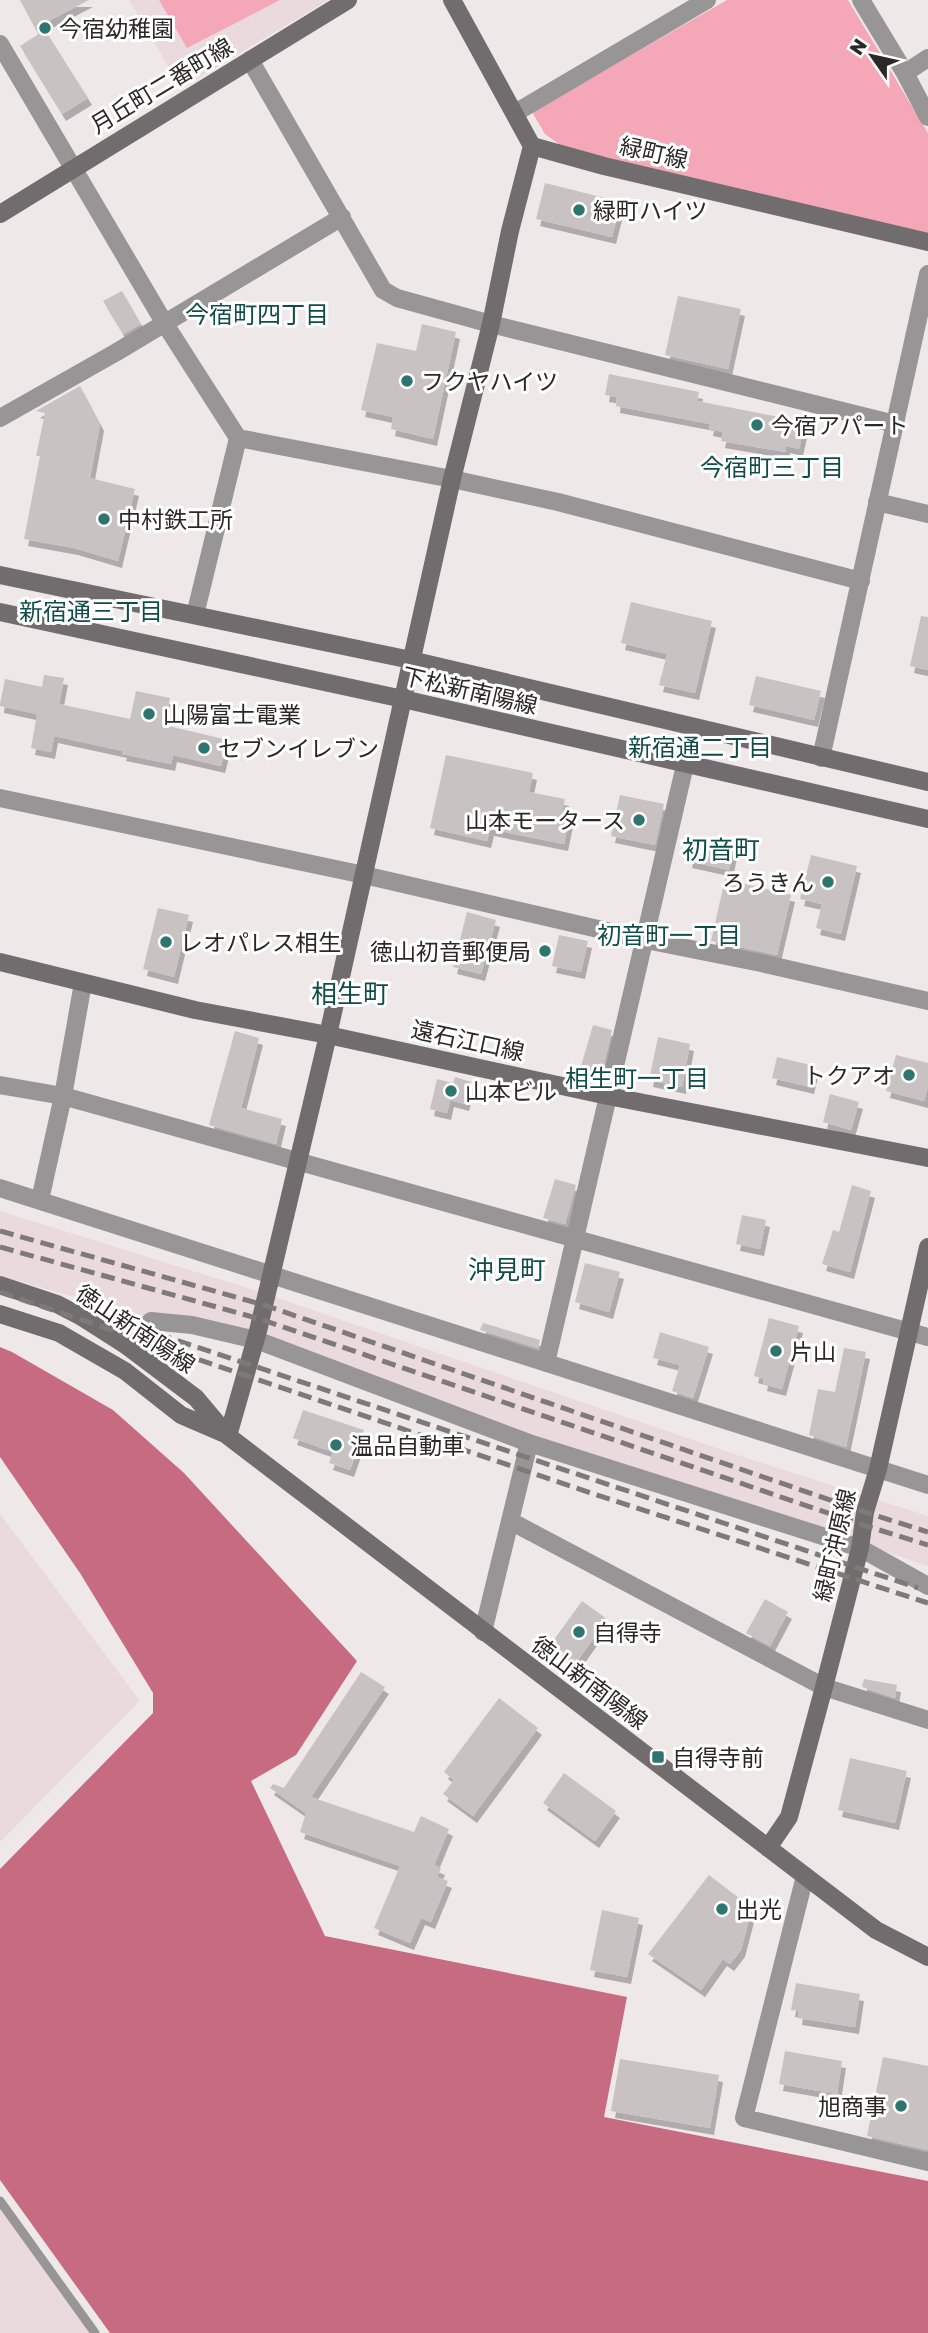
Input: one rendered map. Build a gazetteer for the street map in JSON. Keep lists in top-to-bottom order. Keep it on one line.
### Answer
{"streets":{"street":["月丘町二番町線","緑町線","下松新南陽線","遠石江口線","徳山新南陽線","緑町沖原線"]},"crossings":[["徳山新南陽線","緑町沖原線"]],"districts":["今宿町四丁目","今宿町三丁目","新宿通三丁目","新宿通二丁目","初音町","初音町一丁目","相生町","相生町一丁目","沖見町"],"places":{"other":["今宿幼稚園","緑町ハイツ","フクヤハイツ","今宿アパート","中村鉄工所","山陽富士電業","セブンイレブン","山本モータース","ろうきん","レオパレス相生","徳山初音郵便局","トクアオ","山本ビル","片山","温品自動車","自得寺","出光","旭商事"],"transit":["自得寺前"]},"north":"top left"}
